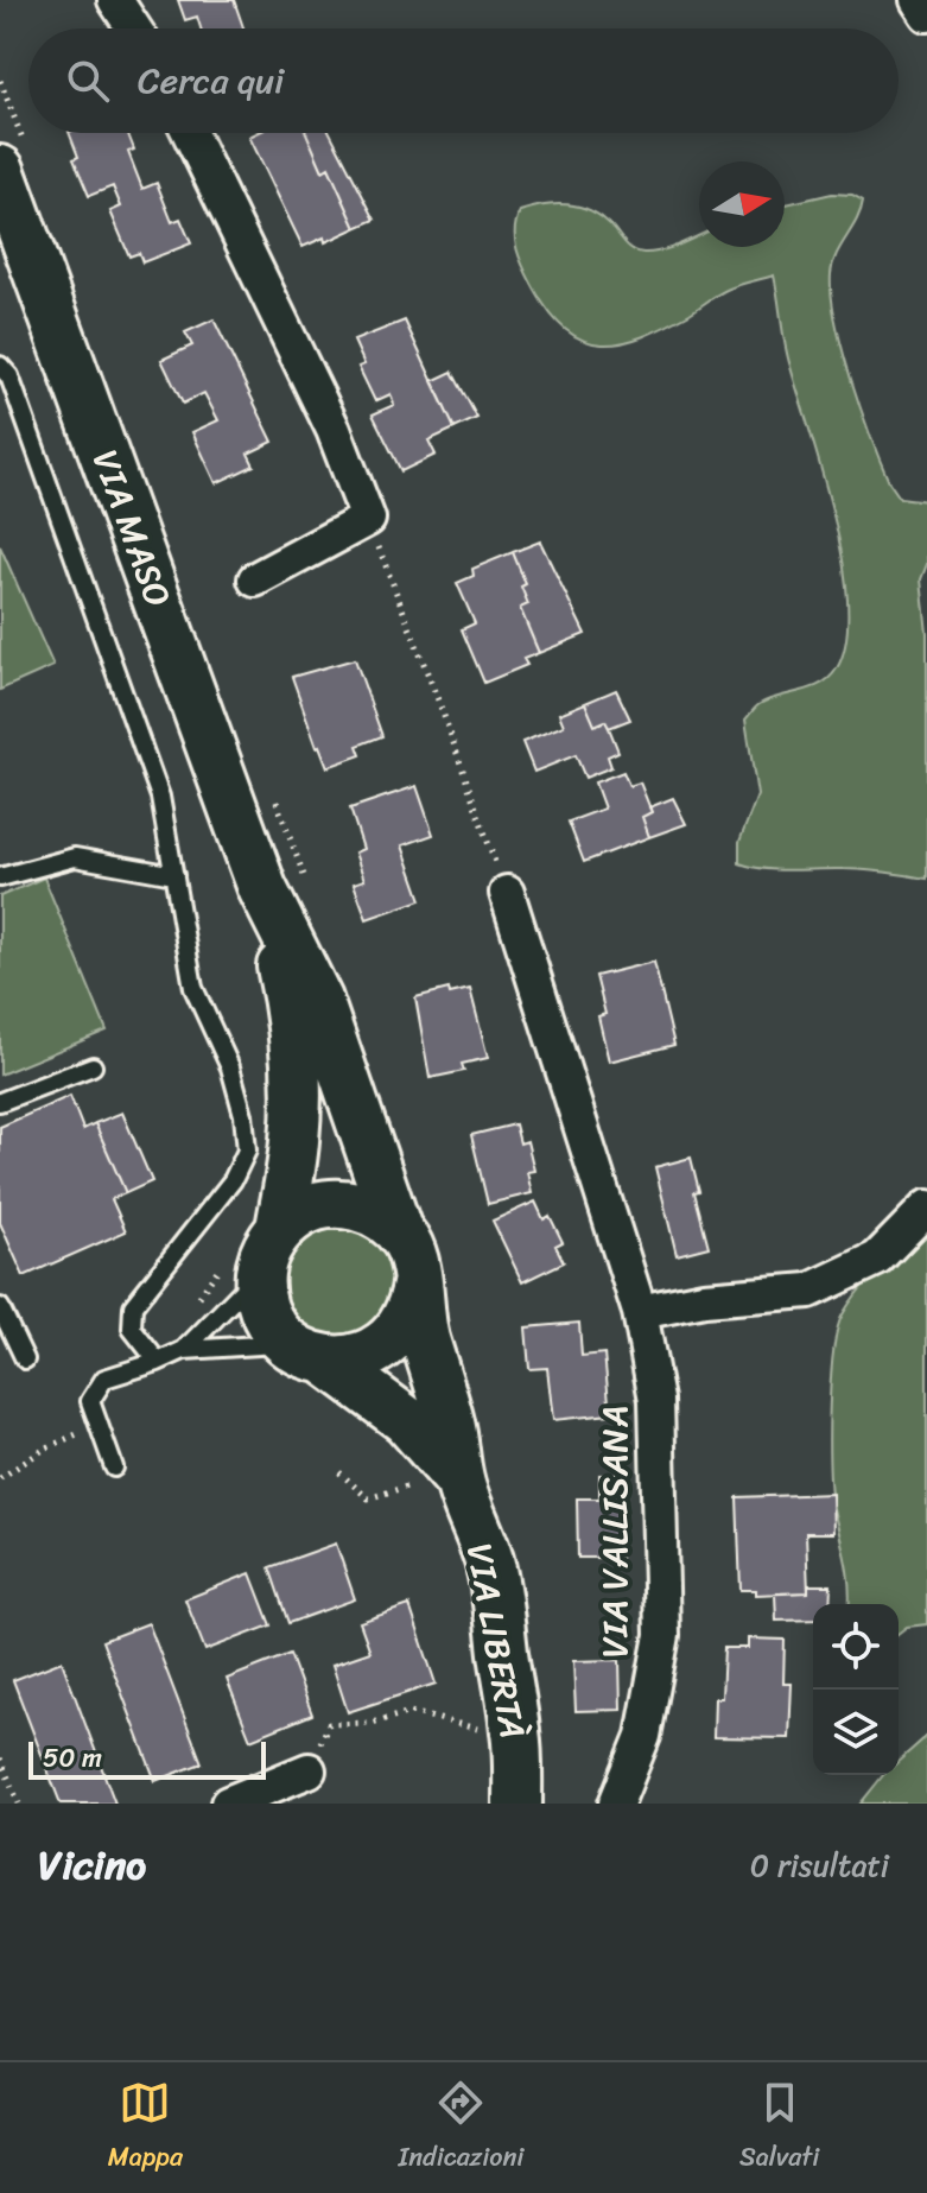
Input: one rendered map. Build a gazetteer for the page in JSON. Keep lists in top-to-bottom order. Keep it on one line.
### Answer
{"streets":{"main road":["VIA MASO","VIA LIBERTÀ"],"street":["VIA VALLISANA"]},"scale_bar":"50 m","north":"right","page":{"search":"Cerca qui","scale":"50 m","heading":["Vicino","0 risultati"],"nav":["Mappa","Indicazioni","Salvati"]}}
